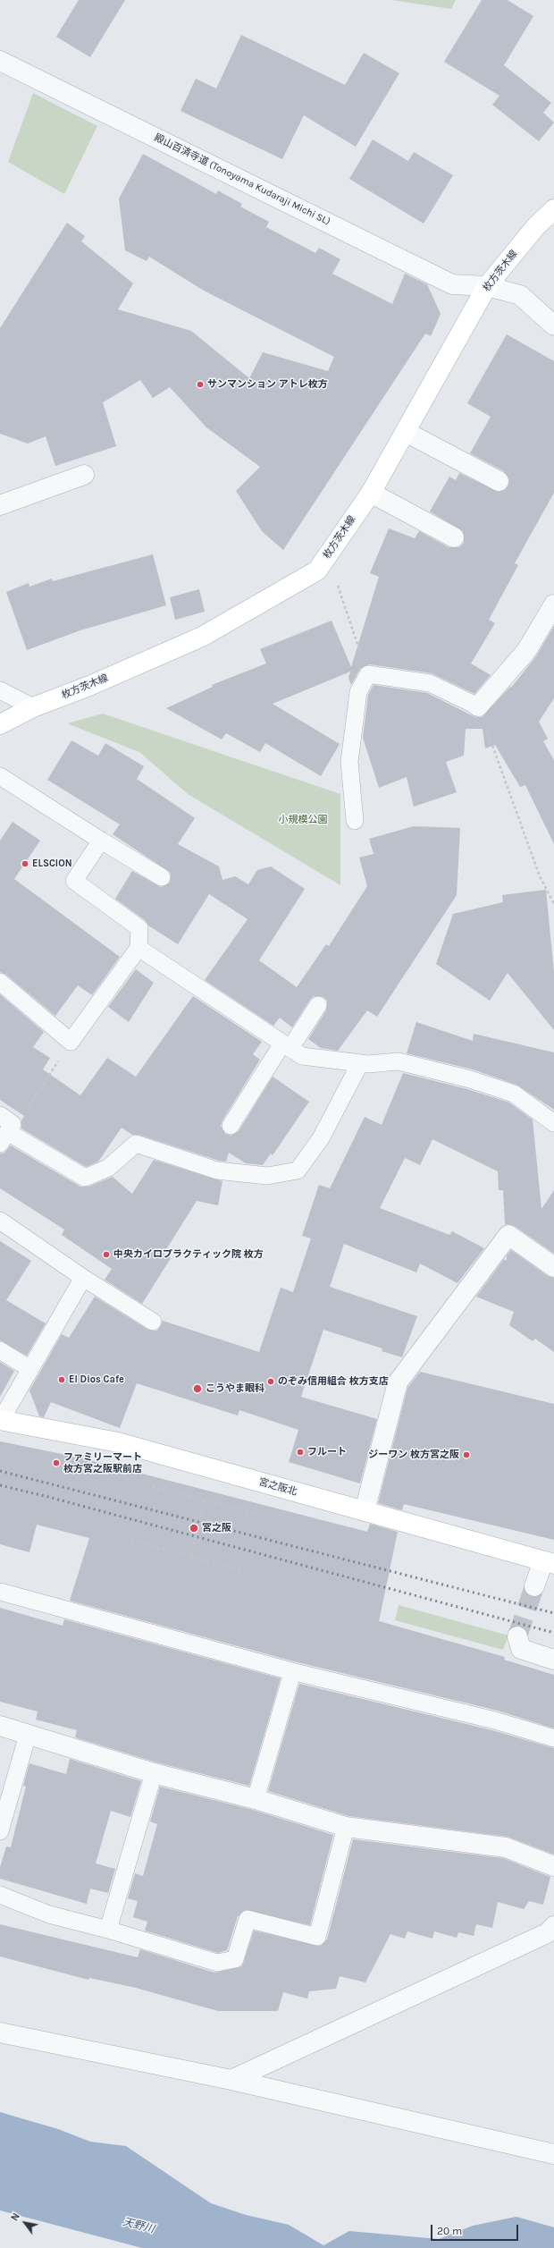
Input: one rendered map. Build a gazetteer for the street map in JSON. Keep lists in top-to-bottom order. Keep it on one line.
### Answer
{"streets":{"main road":["枚方茨木線","宮之阪北"],"street":["殿山百済寺道 (Tonoyama Kudaraji Michi SL)"]},"crossings":[["殿山百済寺道 (Tonoyama Kudaraji Michi SL)","枚方茨木線"]],"water":["天野川"],"parks":["小規模公園"],"places":["サンマンション アトレ枚方","ELSCION","中央カイロプラクティック院 枚方","El Dios Cafe","のぞみ信用組合 枚方支店","こうやま眼科","フルート","ジーワン 枚方宮之阪","ファミリーマート 枚方宮之阪駅前店","宮之阪"],"scale_bar":"20 m","north":"top left"}
